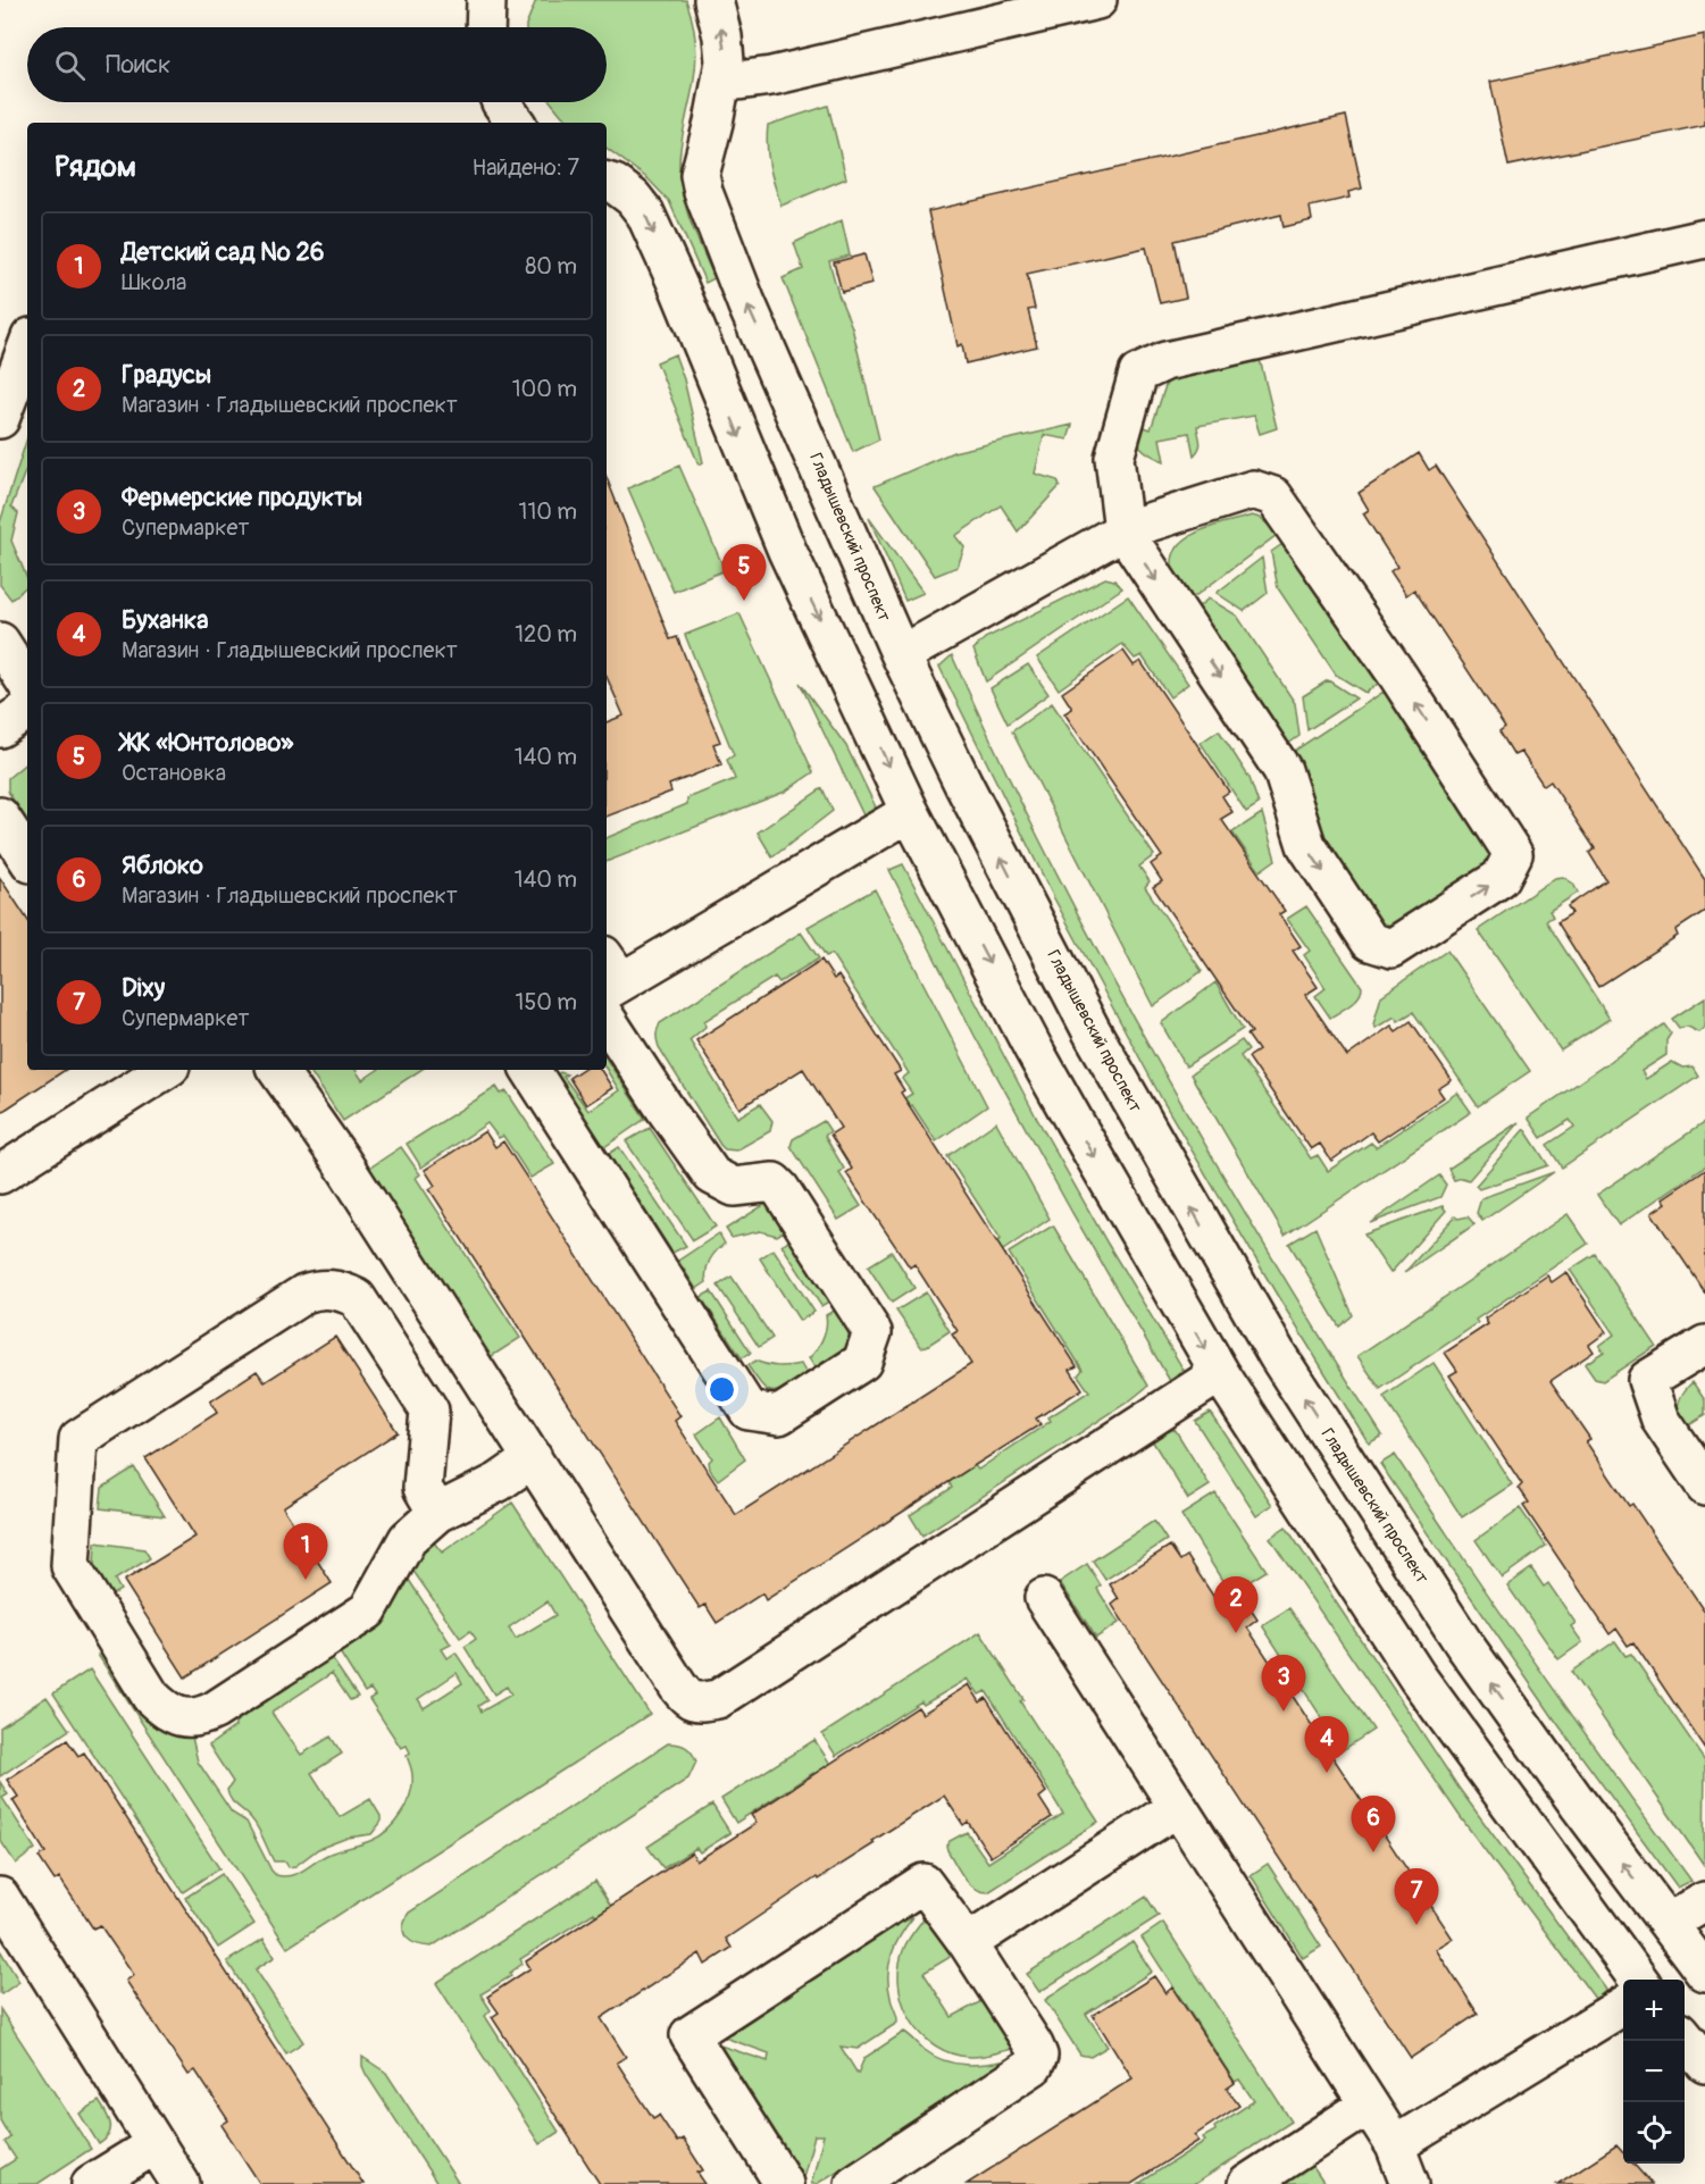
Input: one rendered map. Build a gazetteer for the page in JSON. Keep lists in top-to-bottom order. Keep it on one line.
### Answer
{"streets":{"street":["Гладышевский проспект"]},"page":{"search":"Поиск","heading":["Рядом","Найдено: 7"],"list":[{"mark":"1","name":"Детский сад № 26","note":"Школа","value":"80 m"},{"mark":"2","name":"Градусы","note":"Магазин · Гладышевский проспект","value":"100 m"},{"mark":"3","name":"Фермерские продукты","note":"Супермаркет","value":"110 m"},{"mark":"4","name":"Буханка","note":"Магазин · Гладышевский проспект","value":"120 m"},{"mark":"5","name":"ЖК «Юнтолово»","note":"Остановка","value":"140 m"},{"mark":"6","name":"Яблоко","note":"Магазин · Гладышевский проспект","value":"140 m"},{"mark":"7","name":"Dixy","note":"Супермаркет","value":"150 m"}],"pins":["5","1","2","3","4","6","7"],"map_buttons":["+","−"]}}
